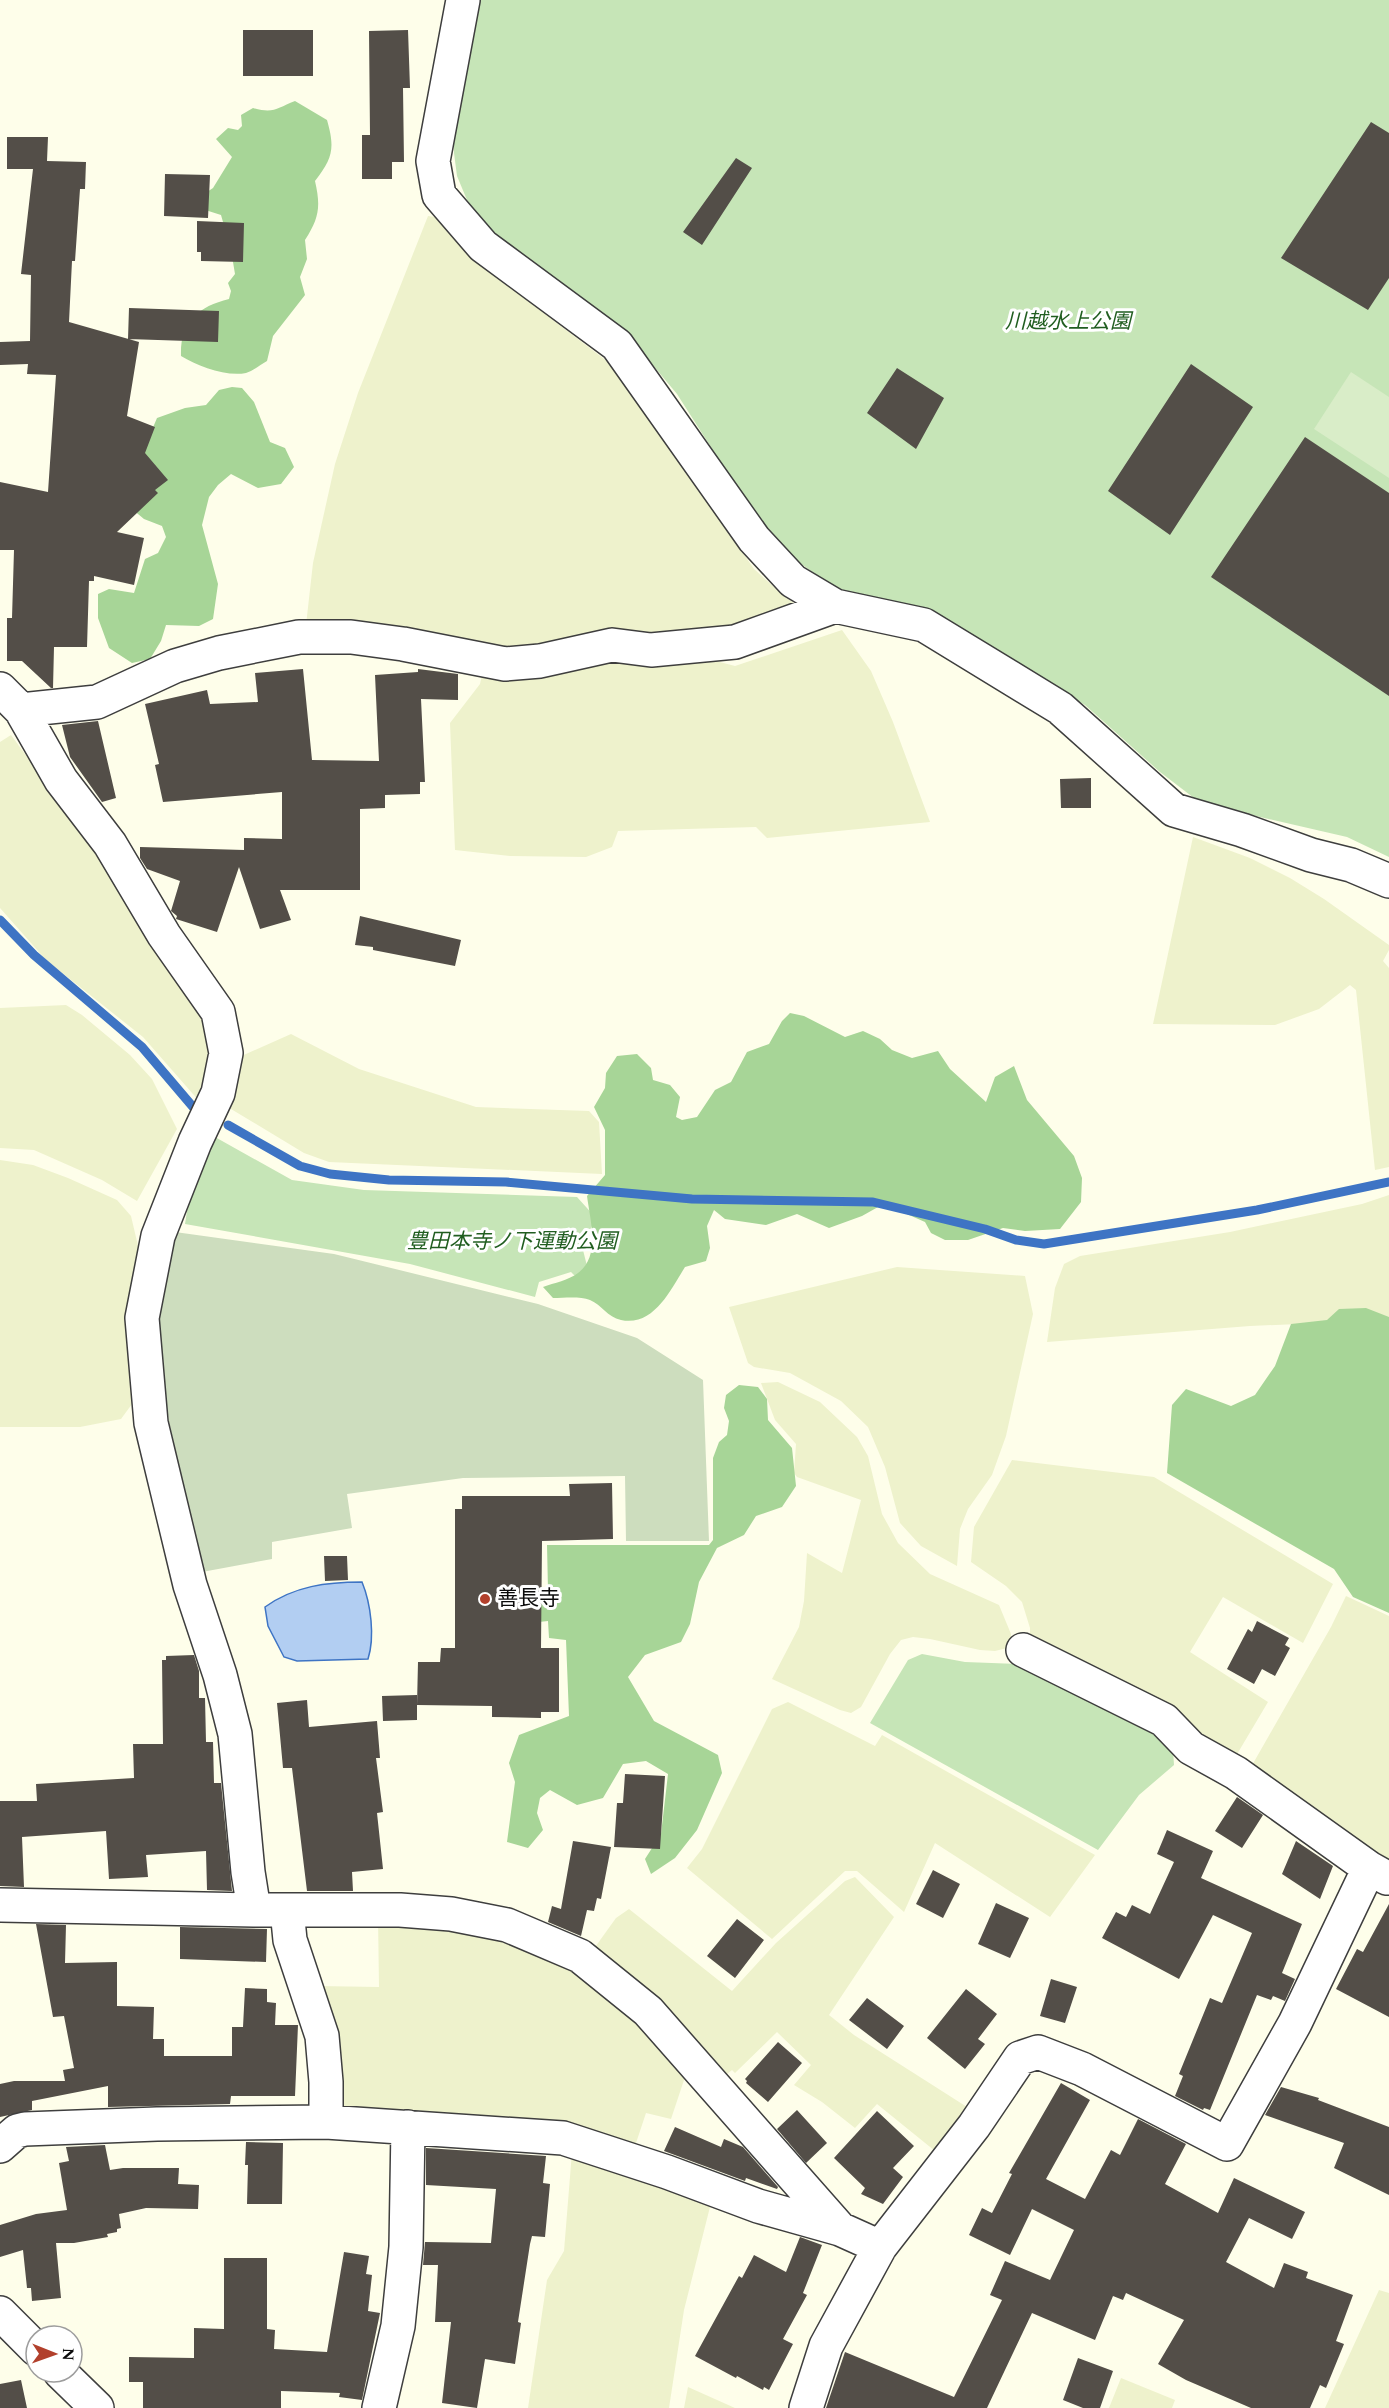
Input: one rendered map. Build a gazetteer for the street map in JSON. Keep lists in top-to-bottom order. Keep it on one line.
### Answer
{"parks":["川越水上公園","豊田本寺ノ下運動公園"],"places":["善長寺"],"north":"right"}
